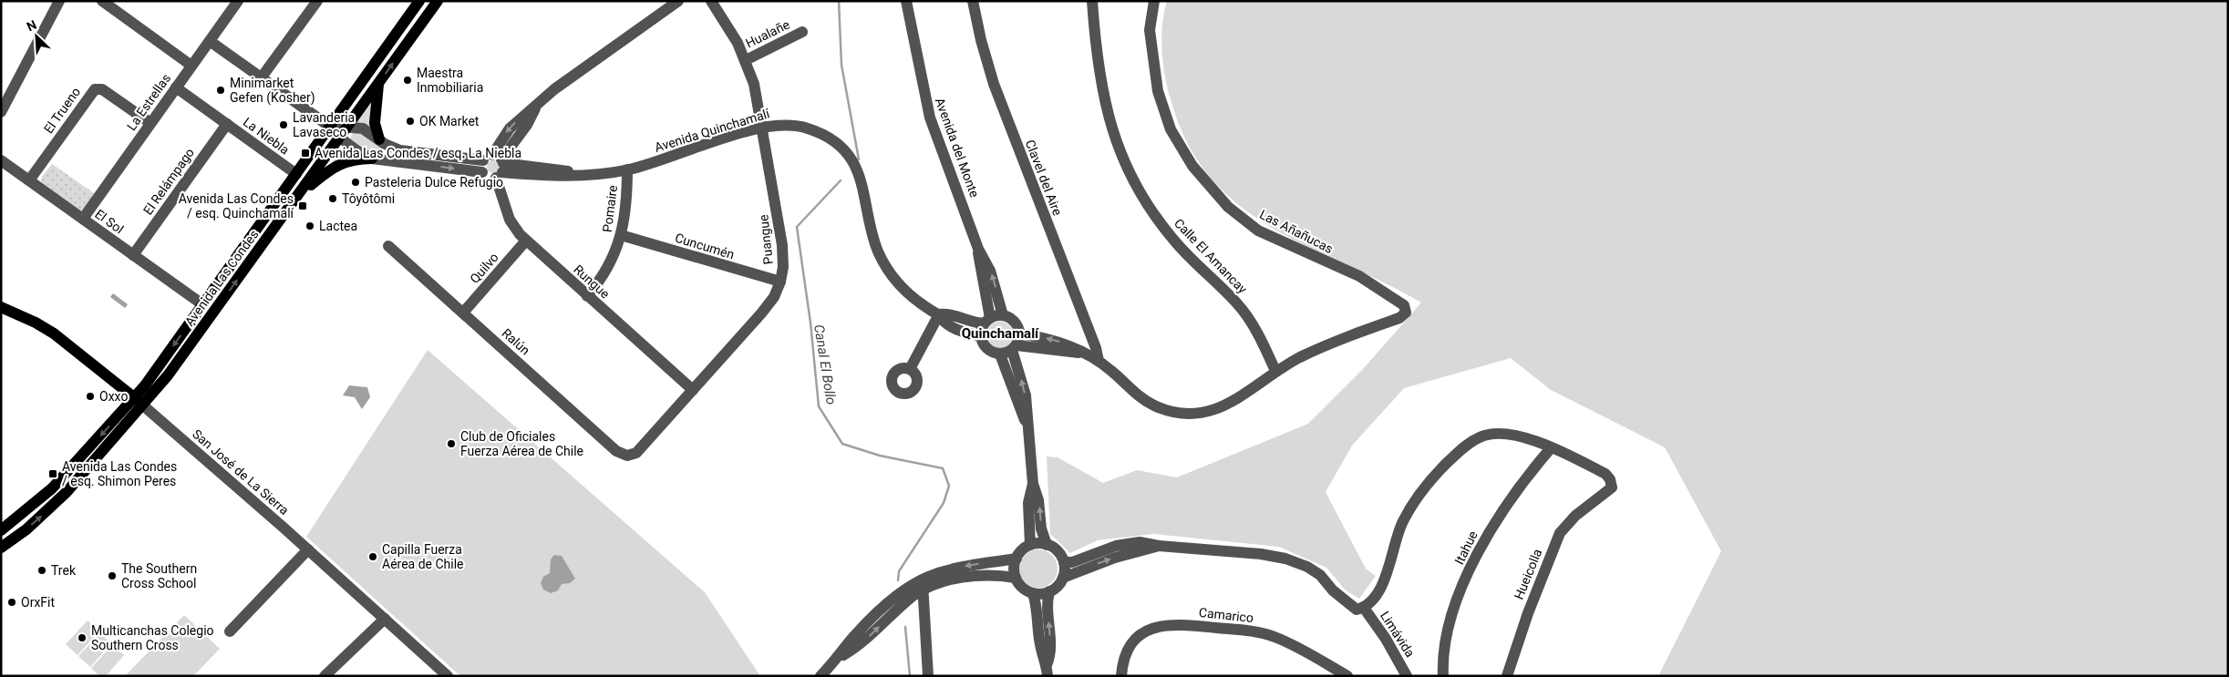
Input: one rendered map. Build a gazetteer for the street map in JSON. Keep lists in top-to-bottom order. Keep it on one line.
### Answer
{"streets":{"main road":["Avenida Las Condes","San José de La Sierra"],"street":["Hualañe","La Estrellas","El Trueno","Avenida Quinchamalí","La Niebla","Avenida del Monte","Clavel del Aire","El Relámpago","Pomaire","El Sol","Las Añañucas","Puangue","Cuncumén","Calle El Amancay","Quilvo","Rungue","Ralún","Itahue","Hueicolla","Camarico","Limávida"]},"crossings":[["Hualañe","Puangue"],["La Estrellas","El Trueno"],["La Estrellas","La Niebla"],["La Estrellas","El Sol"],["El Trueno","El Sol"],["Avenida Quinchamalí","Avenida del Monte"],["Avenida Quinchamalí","Pomaire"],["Avenida Quinchamalí","Puangue"],["Avenida Quinchamalí","Avenida Las Condes"],["Avenida Quinchamalí","Rungue"],["La Niebla","El Relámpago"],["La Niebla","Avenida Las Condes"],["El Relámpago","El Sol"],["Pomaire","Cuncumén"],["Pomaire","Rungue"],["El Sol","Avenida Las Condes"],["Las Añañucas","Calle El Amancay"],["Puangue","Cuncumén"],["Puangue","Rungue"],["Puangue","Ralún"],["Quilvo","Rungue"],["Quilvo","Ralún"],["Avenida Las Condes","San José de La Sierra"],["Itahue","Hueicolla"]],"districts":["Quinchamalí"],"water":["Canal El Bollo"],"places":{"other":["Maestra Inmobiliaria","Minimarket Gefen (Kosher)","OK Market","Lavanderia Lavaseco","Pasteleria Dulce Refugio","Tôyôtômi","Lactea","Oxxo","Club de Oficiales Fuerza Aérea de Chile","Capilla Fuerza Aérea de Chile","Trek","The Southern Cross School","OrxFit","Multicanchas Colegio Southern Cross"],"transit":["Avenida Las Condes / esq. La Niebla","Avenida Las Condes / esq. Quinchamalí","Avenida Las Condes / esq. Shimon Peres"]},"north":"top left"}
